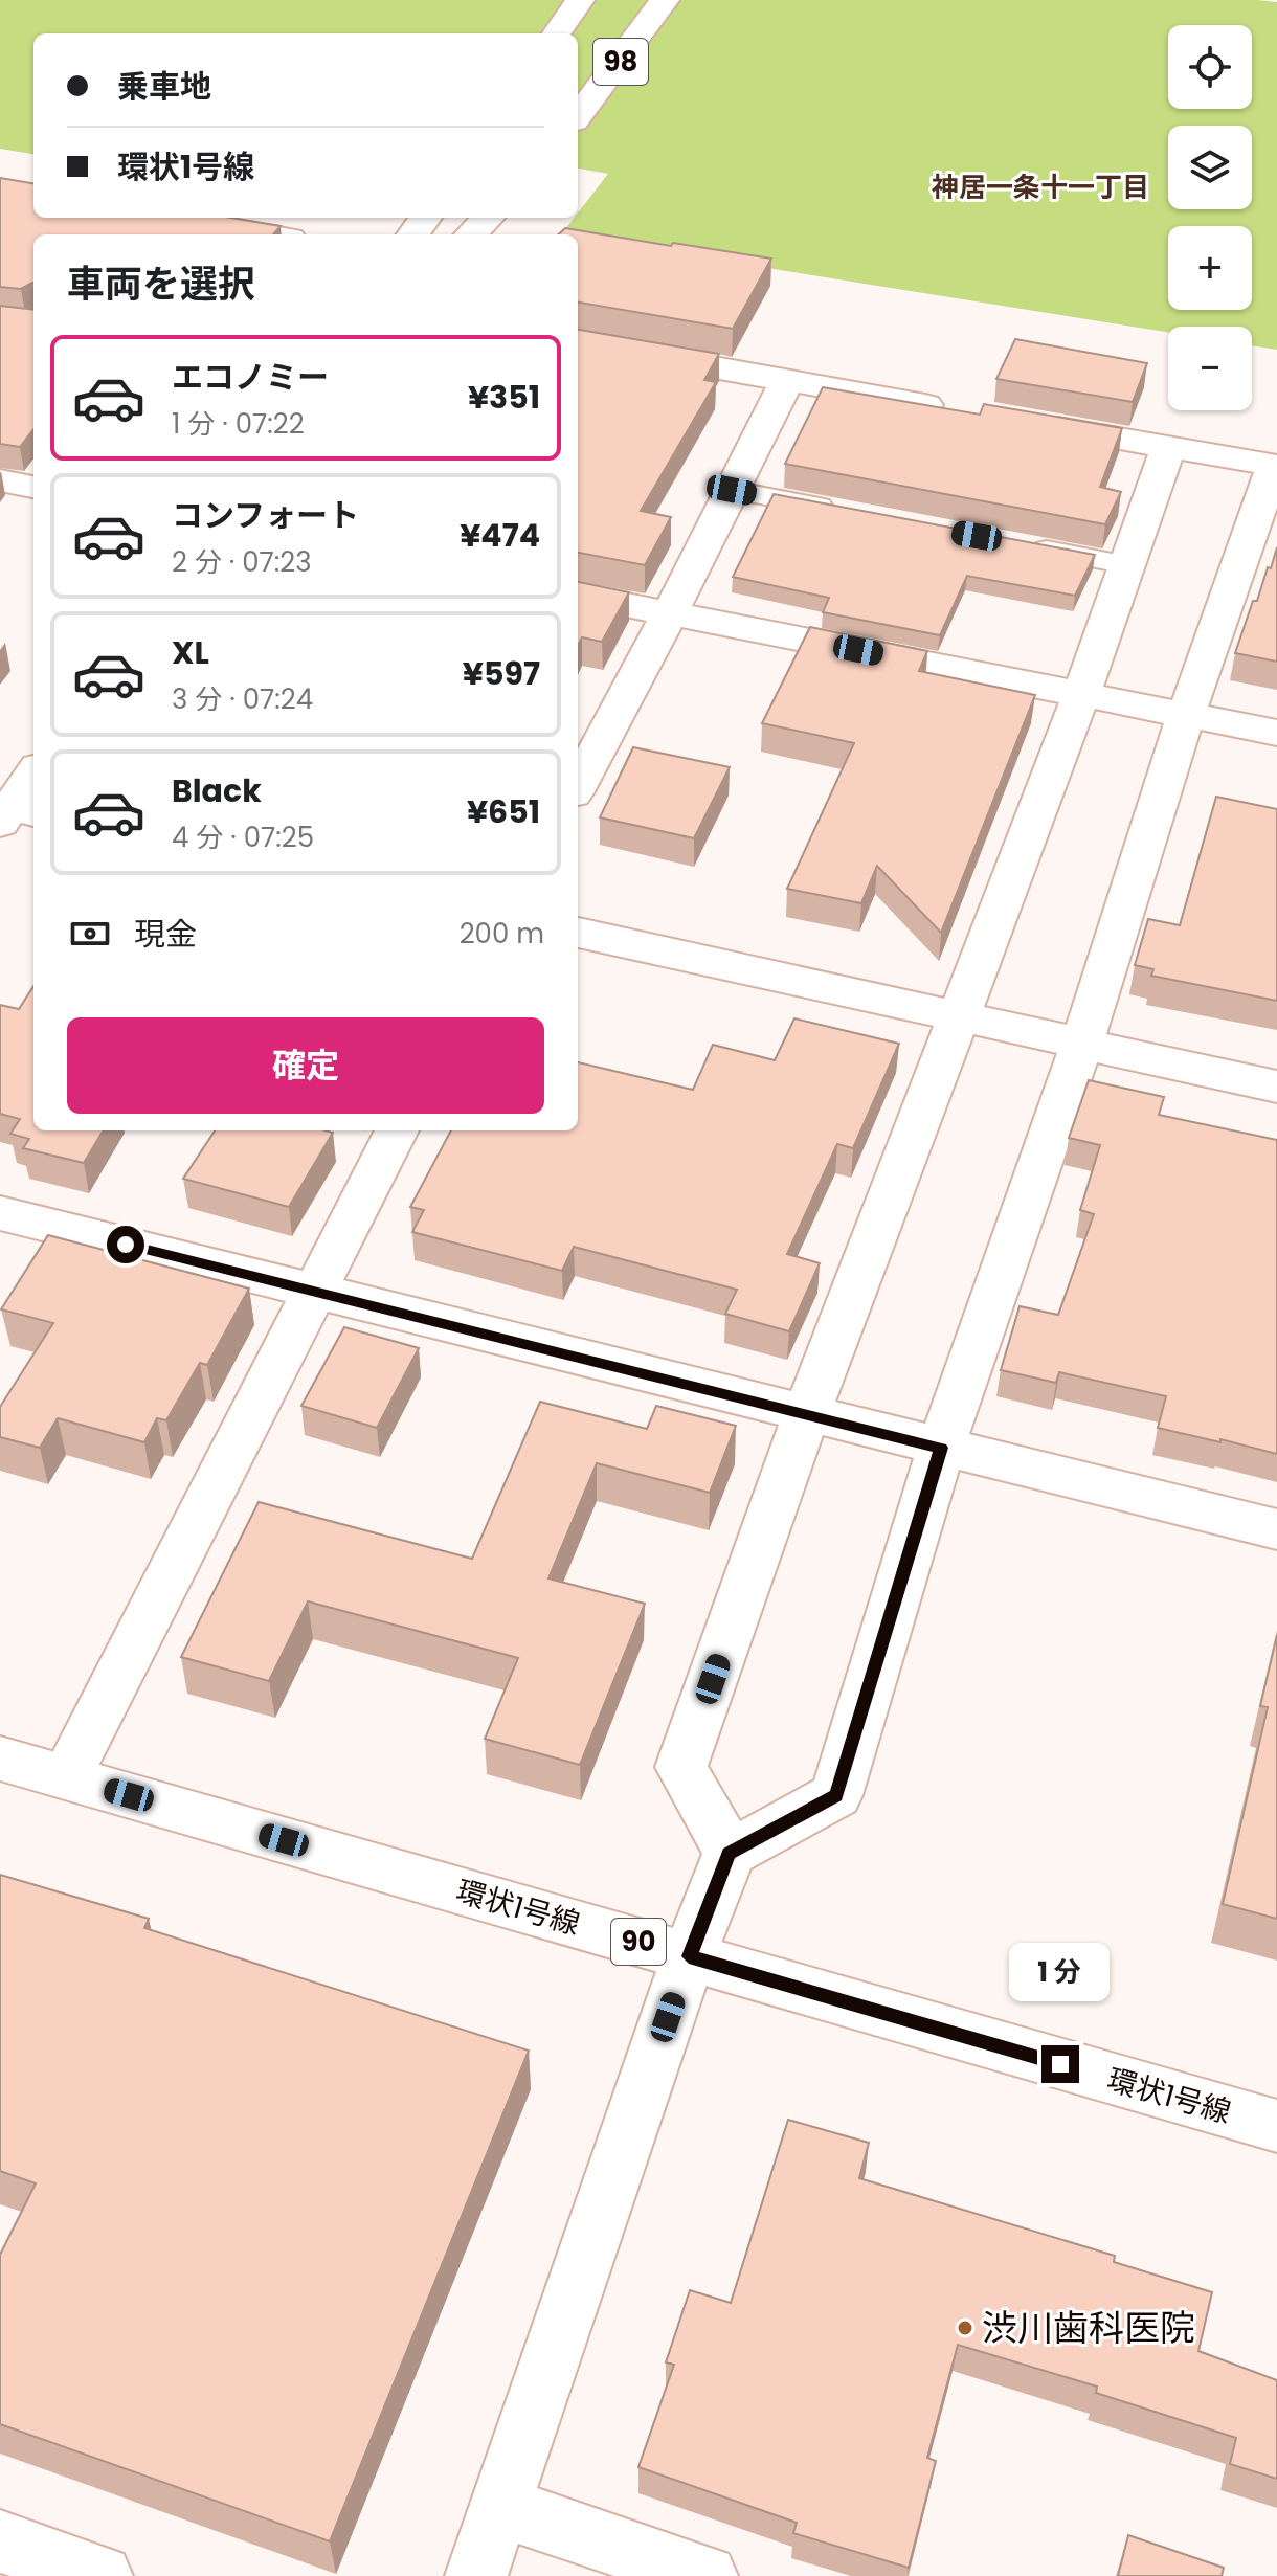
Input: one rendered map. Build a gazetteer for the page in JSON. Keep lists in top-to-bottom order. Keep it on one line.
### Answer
{"streets":{"street":["98","環状1号線","90"]},"districts":["神居一条十一丁目"],"places":["渋川歯科医院"],"page":{"map_buttons":["+","−"],"banner":["乗車地","環状1号線"],"heading":"車両を選択","list":[{"name":"エコノミー","note":"1 分 · 07:22","value":"¥351"},{"name":"コンフォート","note":"2 分 · 07:23","value":"¥474"},{"name":"XL","note":"3 分 · 07:24","value":"¥597"},{"name":"Black","note":"4 分 · 07:25","value":"¥651"}],"pay":["現金","200 m"],"buttons":"確定","bubble":"1 分"}}
